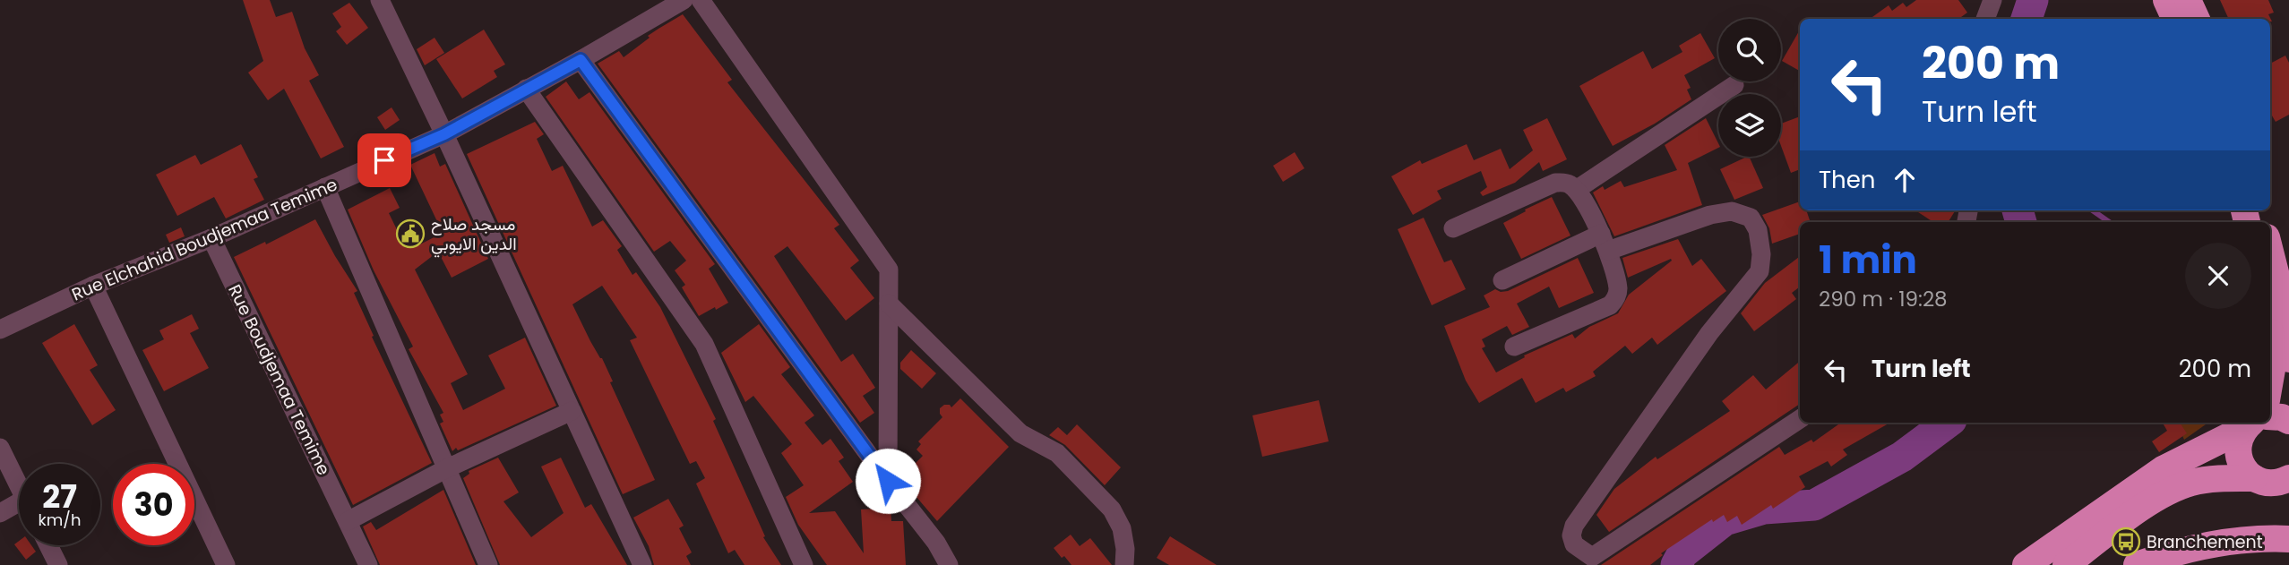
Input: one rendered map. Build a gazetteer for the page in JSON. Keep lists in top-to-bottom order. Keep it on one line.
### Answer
{"streets":{"street":["Rue Elchahid Boudjemaa Temime","Rue Boudjemaa Temime"]},"crossings":[["Rue Elchahid Boudjemaa Temime","Rue Boudjemaa Temime"]],"places":{"public building":["مسجد صلاح الدين الايوبي"],"bus stop":["Branchement"]},"page":{"turn":["200 m","Turn left"],"then":"Then","heading":["1 min","290 m · 19:28"],"list":[{"name":"Turn left","value":"200 m"}],"speed":"27 km/h","limit":"30"}}
